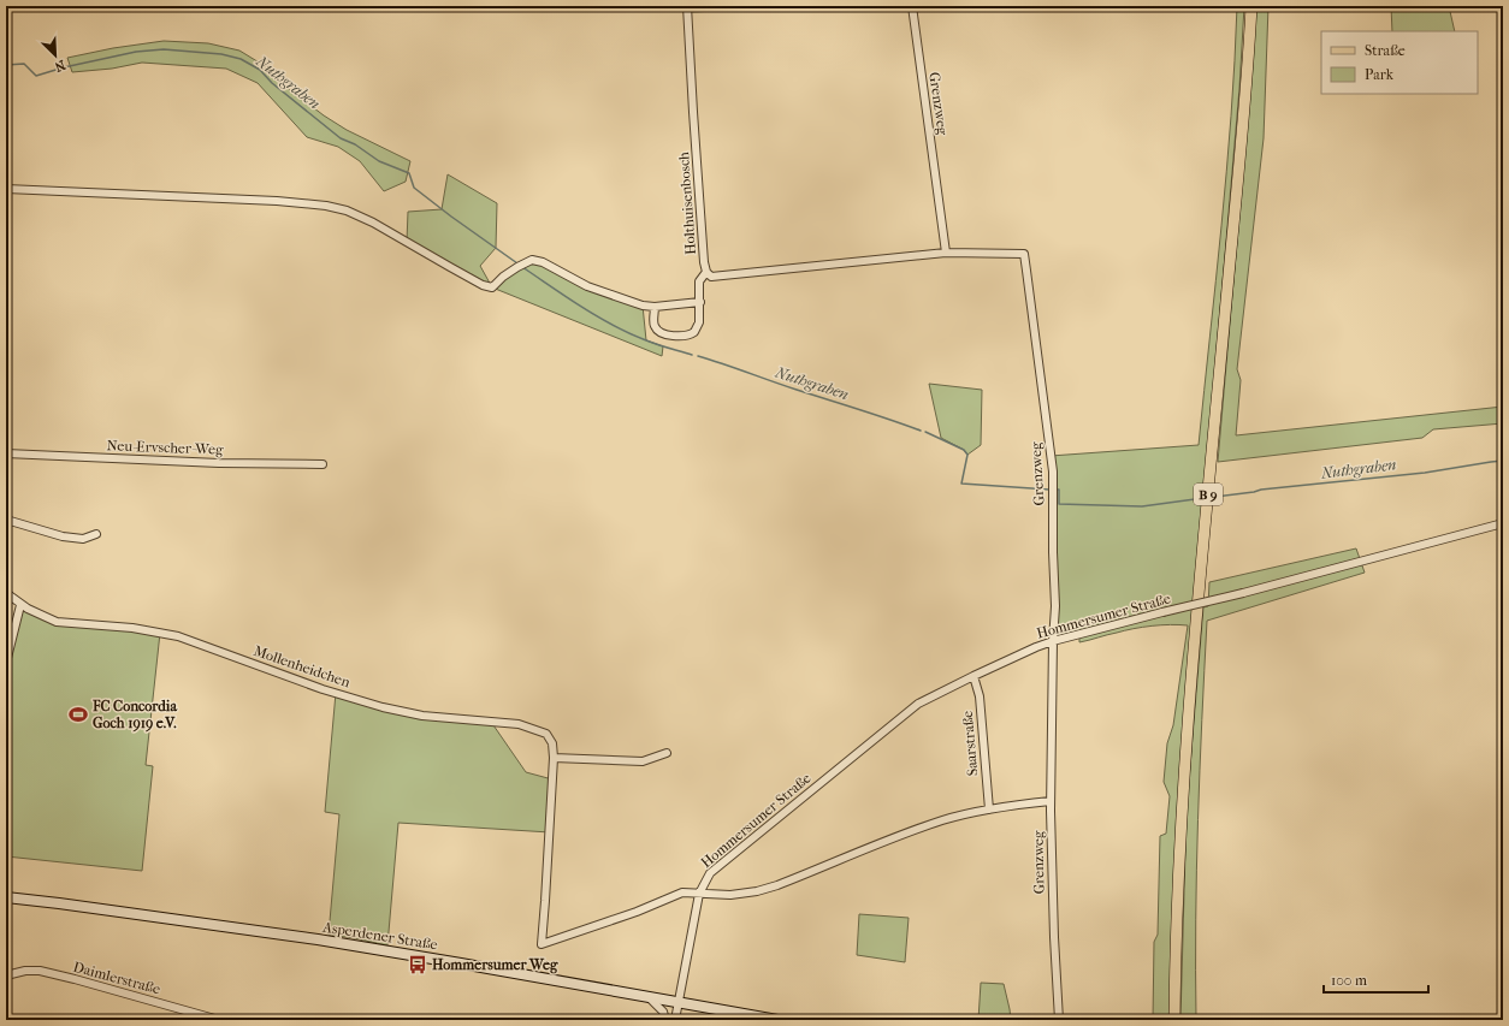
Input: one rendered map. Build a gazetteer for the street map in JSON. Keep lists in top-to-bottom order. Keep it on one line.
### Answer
{"streets":{"main road":["B 9","Asperdener Straße"],"street":["Grenzweg","Holthuisenbosch","Neu-Ervscher-Weg","Hommersumer Straße","Mollenheidchen","Saarstraße","Daimlerstraße"]},"crossings":[["Grenzweg","Holthuisenbosch"],["Grenzweg","Hommersumer Straße"],["Hommersumer Straße","Mollenheidchen"],["Hommersumer Straße","Saarstraße"],["Hommersumer Straße","Asperdener Straße"]],"water":["Nuthgraben"],"places":{"sports":["FC Concordia Goch 1919 e.V."],"bus stop":["Hommersumer Weg"]},"legend":["Straße","Park"],"scale_bar":"100 m","north":"bottom right"}
